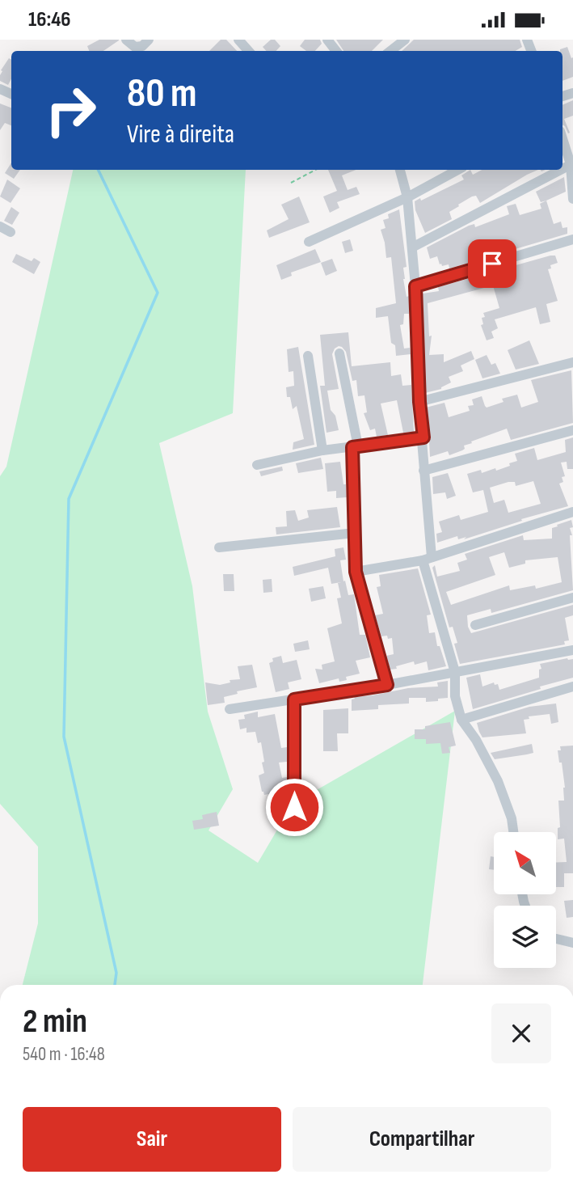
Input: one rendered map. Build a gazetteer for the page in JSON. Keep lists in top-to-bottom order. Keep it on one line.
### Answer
{"north":"top left","page":{"status":"16:46","turn":["80 m","Vire à direita"],"heading":["2 min","540 m · 16:48"],"buttons":["Sair","Compartilhar"]}}
